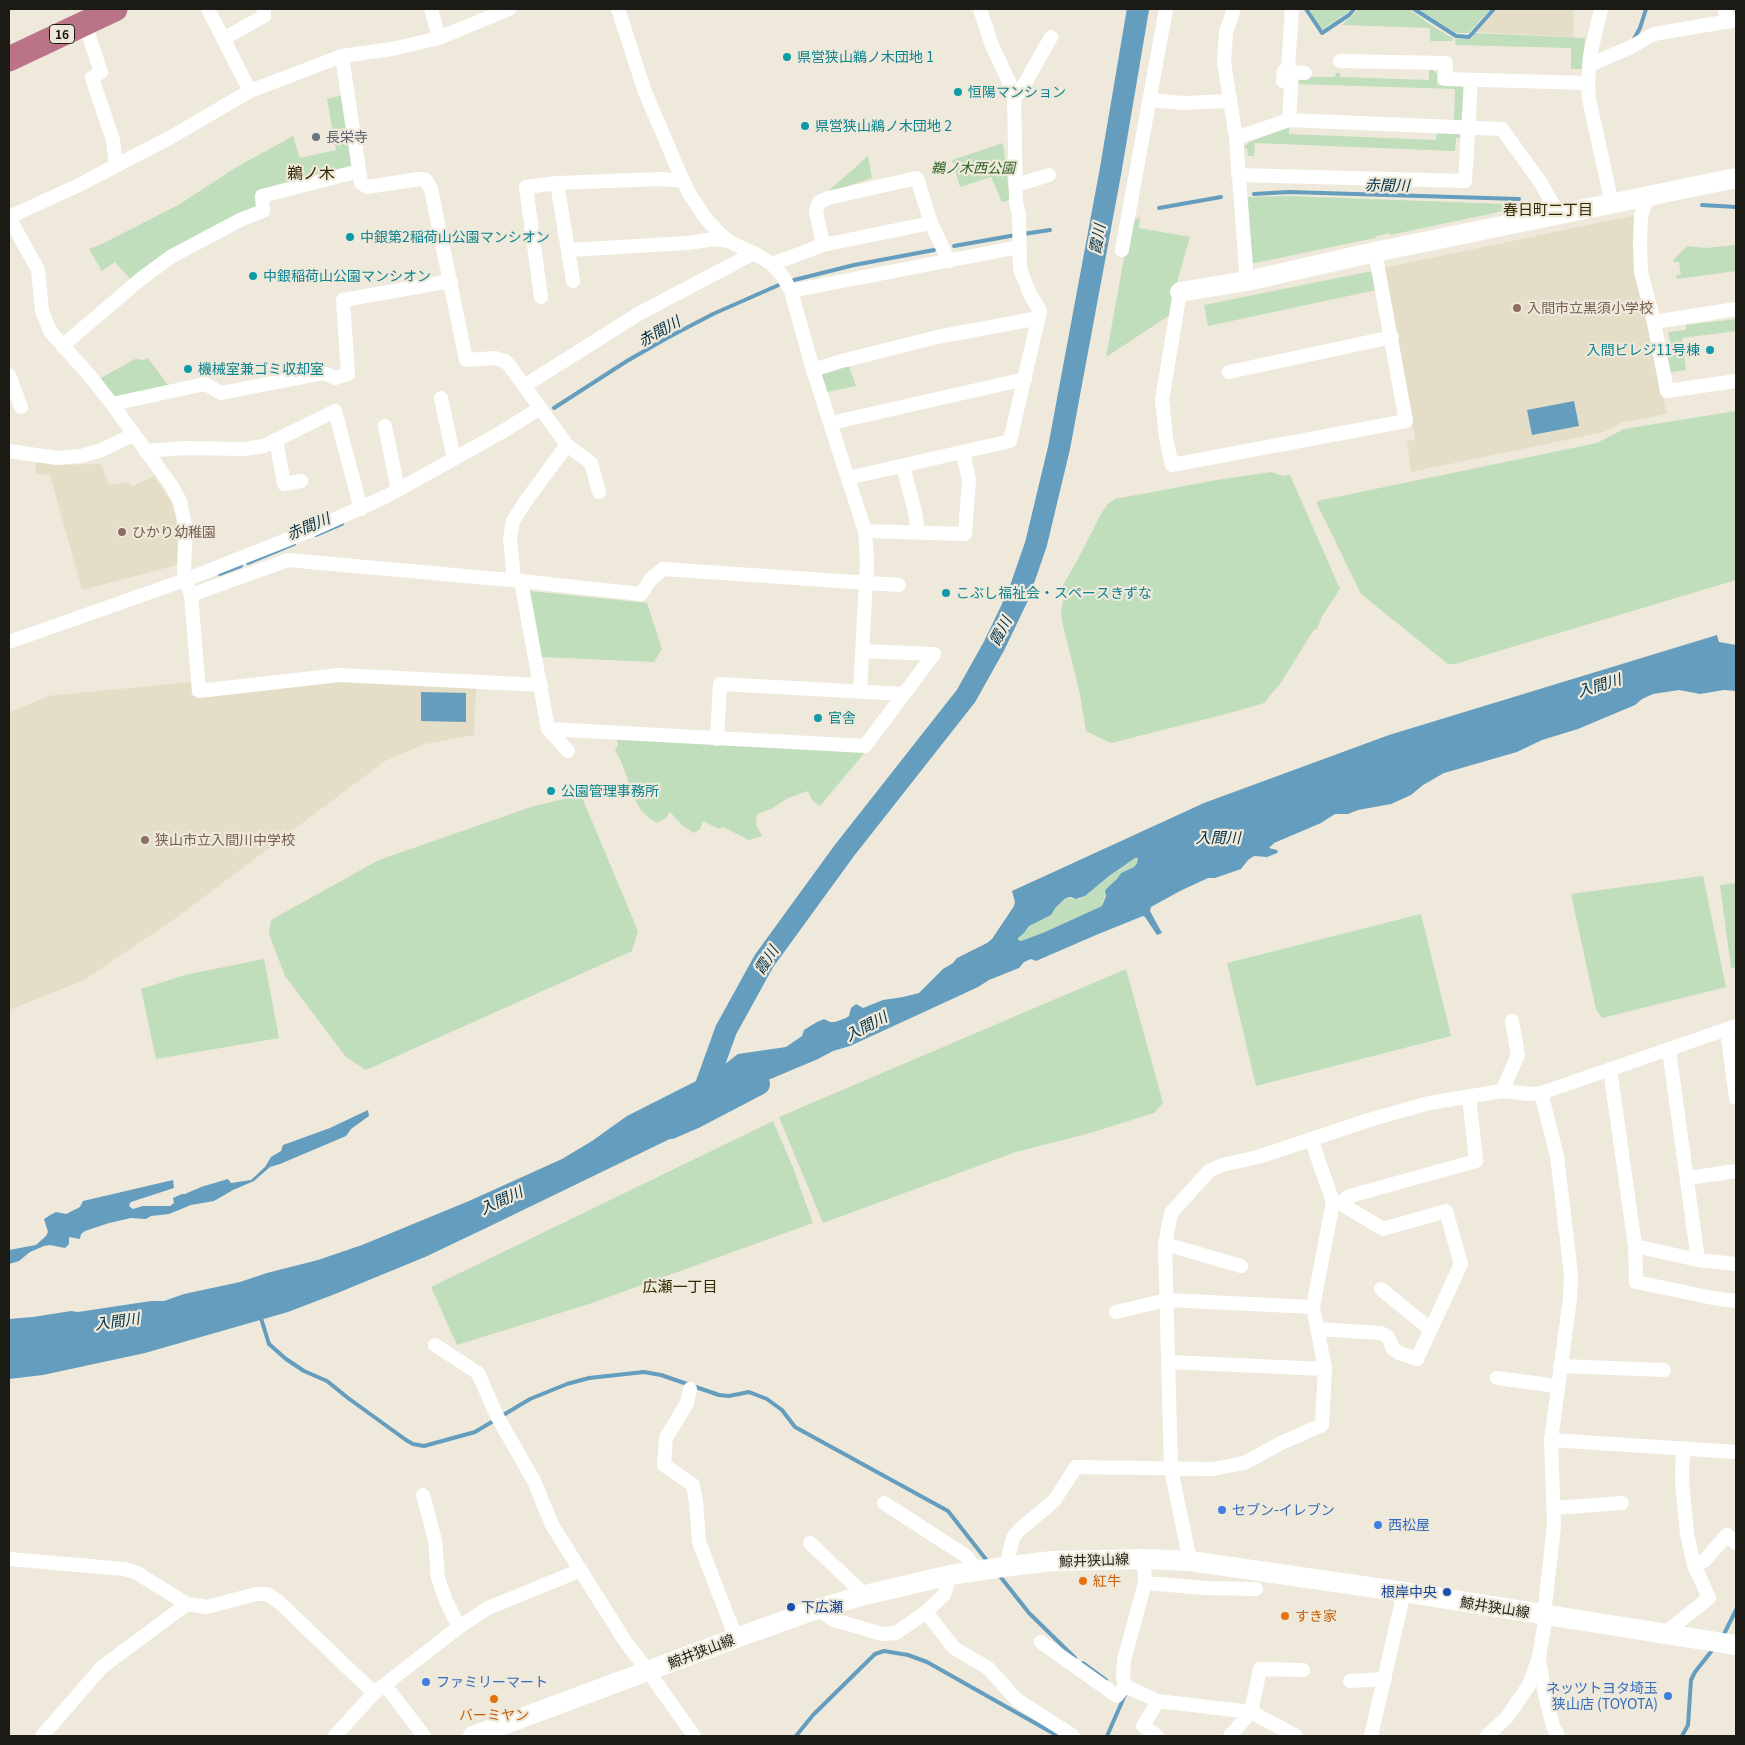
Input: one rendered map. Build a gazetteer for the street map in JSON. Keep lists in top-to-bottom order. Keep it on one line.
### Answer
{"streets":{"highway":["16"],"main road":["鯨井狭山線"]},"districts":["鵜ノ木","春日町二丁目","広瀬一丁目"],"water":["赤間川","霞川","入間川"],"parks":["鵜ノ木西公園"],"places":["県営狭山鵜ノ木団地 1","恒陽マンション","県営狭山鵜ノ木団地 2","長栄寺","中銀第2稲荷山公園マンシオン","中銀稲荷山公園マンシオン","入間市立黒須小学校","入間ビレジ11号棟","機械室兼ゴミ収却室","ひかり幼稚園","こぶし福祉会・スペースきずな","官舎","公園管理事務所","狭山市立入間川中学校","セブン-イレブン","西松屋","紅牛","根岸中央","下広瀬","すき家","ファミリーマート","ネッツトヨタ埼玉 狭山店 (TOYOTA)","バーミヤン"]}
